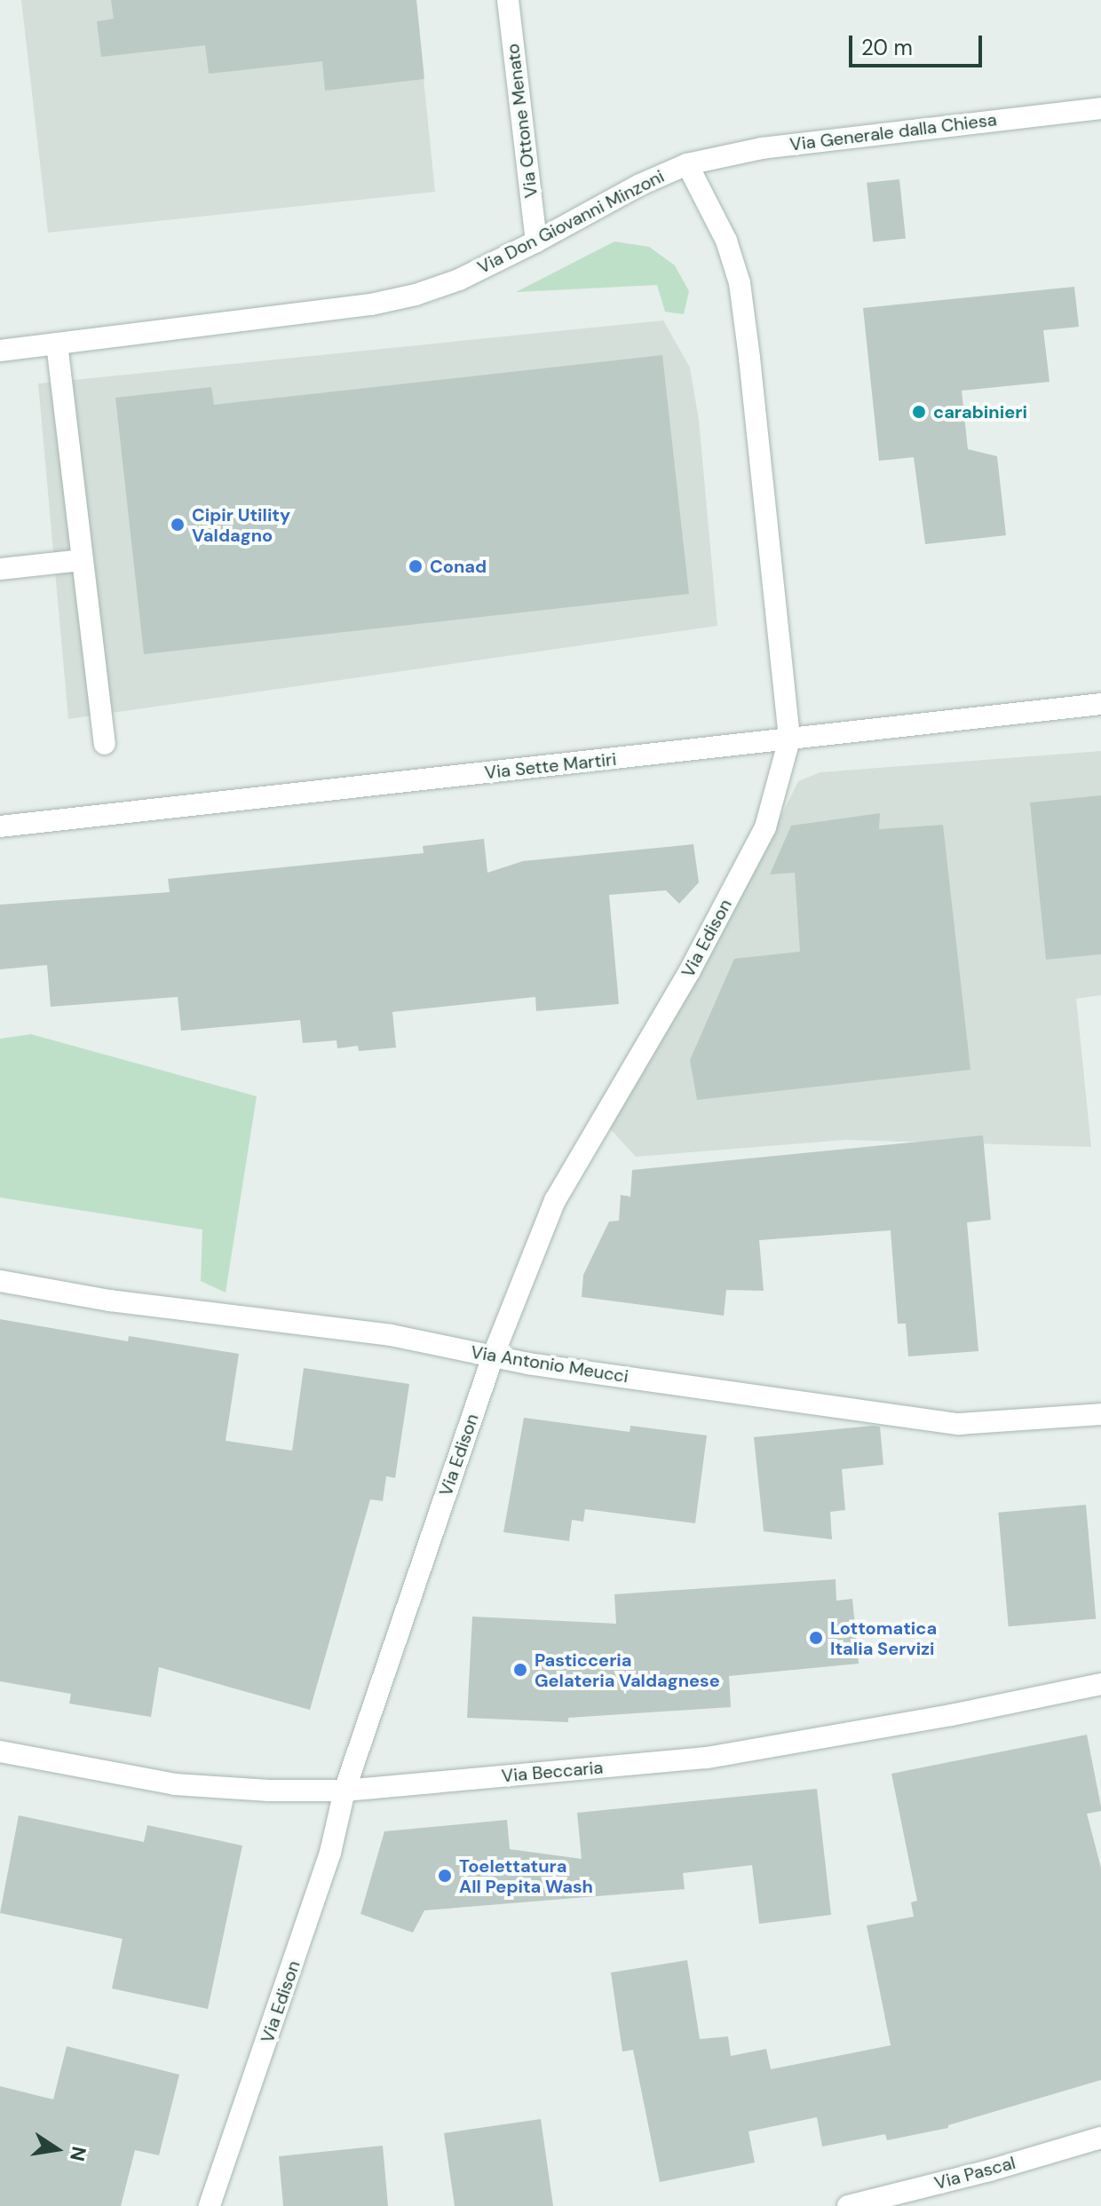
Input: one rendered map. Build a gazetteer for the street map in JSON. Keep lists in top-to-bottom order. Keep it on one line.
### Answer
{"streets":{"street":["Via Ottone Menato","Via Generale dalla Chiesa","Via Don Giovanni Minzoni","Via Sette Martiri","Via Edison","Via Antonio Meucci","Via Beccaria","Via Pascal"]},"crossings":[["Via Ottone Menato","Via Don Giovanni Minzoni"],["Via Generale dalla Chiesa","Via Don Giovanni Minzoni"],["Via Sette Martiri","Via Edison"],["Via Edison","Via Antonio Meucci"],["Via Edison","Via Beccaria"]],"places":["carabinieri","Cipir Utility Valdagno","Conad","Lottomatica Italia Servizi","Pasticceria Gelateria Valdagnese","Toelettatura All Pepita Wash"],"scale_bar":"20 m","north":"right"}
